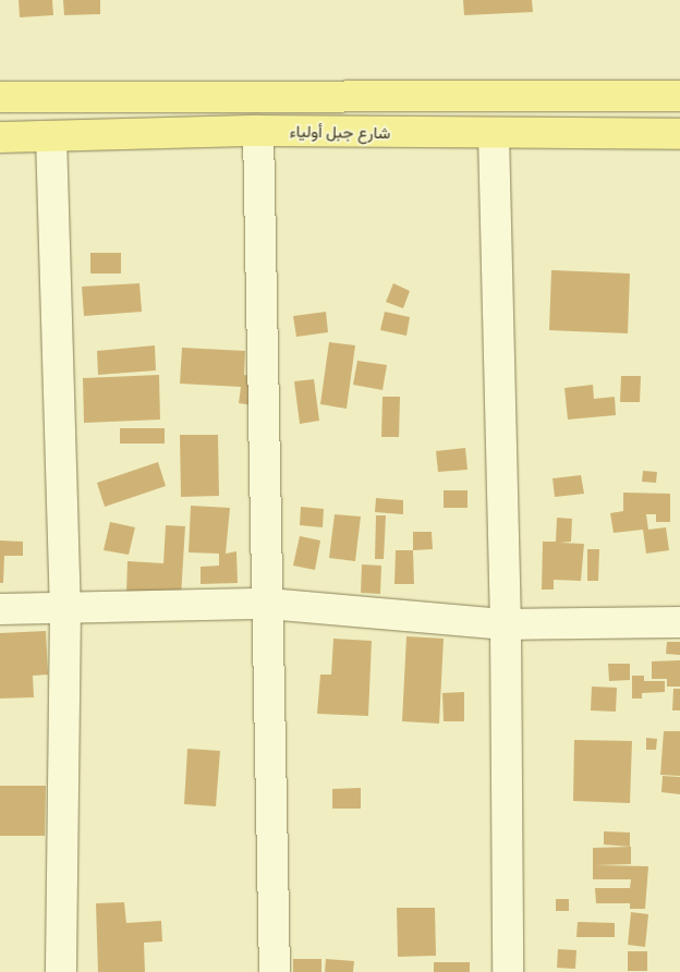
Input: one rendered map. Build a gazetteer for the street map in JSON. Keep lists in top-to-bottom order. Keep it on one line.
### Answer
{"streets":{"main road":["شارع جبل أولياء"]}}
